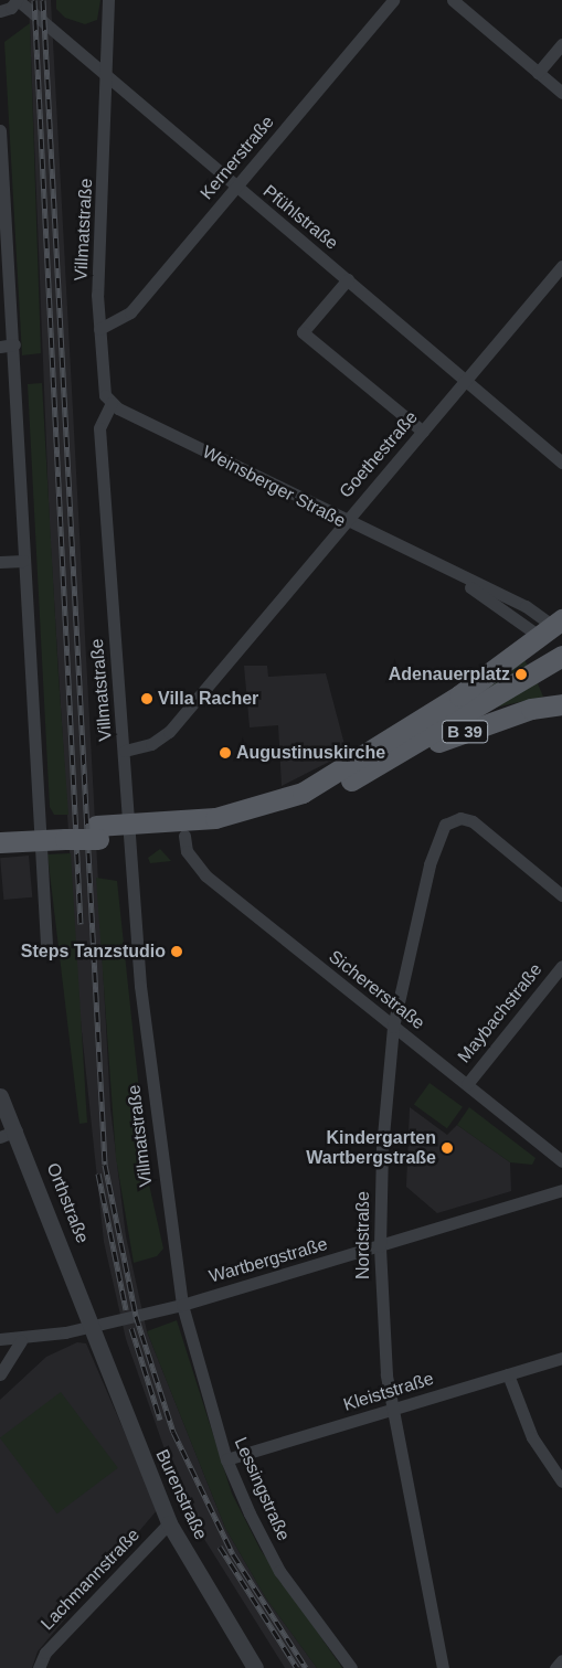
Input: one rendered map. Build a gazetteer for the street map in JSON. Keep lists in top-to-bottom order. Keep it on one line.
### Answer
{"streets":{"main road":["Weinsberger Straße","B 39"],"street":["Kernerstraße","Pfühlstraße","Villmatstraße","Goethestraße","Sichererstraße","Maybachstraße","Orthstraße","Nordstraße","Wartbergstraße","Kleiststraße","Lessingstraße","Burenstraße","Lachmannstraße"]},"crossings":[["Kernerstraße","Pfühlstraße"],["Kernerstraße","Villmatstraße"],["Pfühlstraße","Villmatstraße"],["Pfühlstraße","Goethestraße"],["Villmatstraße","Goethestraße"],["Villmatstraße","Weinsberger Straße"],["Villmatstraße","B 39"],["Villmatstraße","Wartbergstraße"],["Villmatstraße","Lessingstraße"],["Goethestraße","Weinsberger Straße"],["Weinsberger Straße","B 39"],["B 39","Sichererstraße"],["Sichererstraße","Maybachstraße"],["Sichererstraße","Nordstraße"],["Orthstraße","Wartbergstraße"],["Orthstraße","Burenstraße"],["Nordstraße","Wartbergstraße"],["Nordstraße","Kleiststraße"],["Wartbergstraße","Lessingstraße"],["Wartbergstraße","Burenstraße"],["Kleiststraße","Lessingstraße"],["Burenstraße","Lachmannstraße"]],"places":["Adenauerplatz","Villa Racher","Augustinuskirche","Steps Tanzstudio","Kindergarten Wartbergstraße"]}
